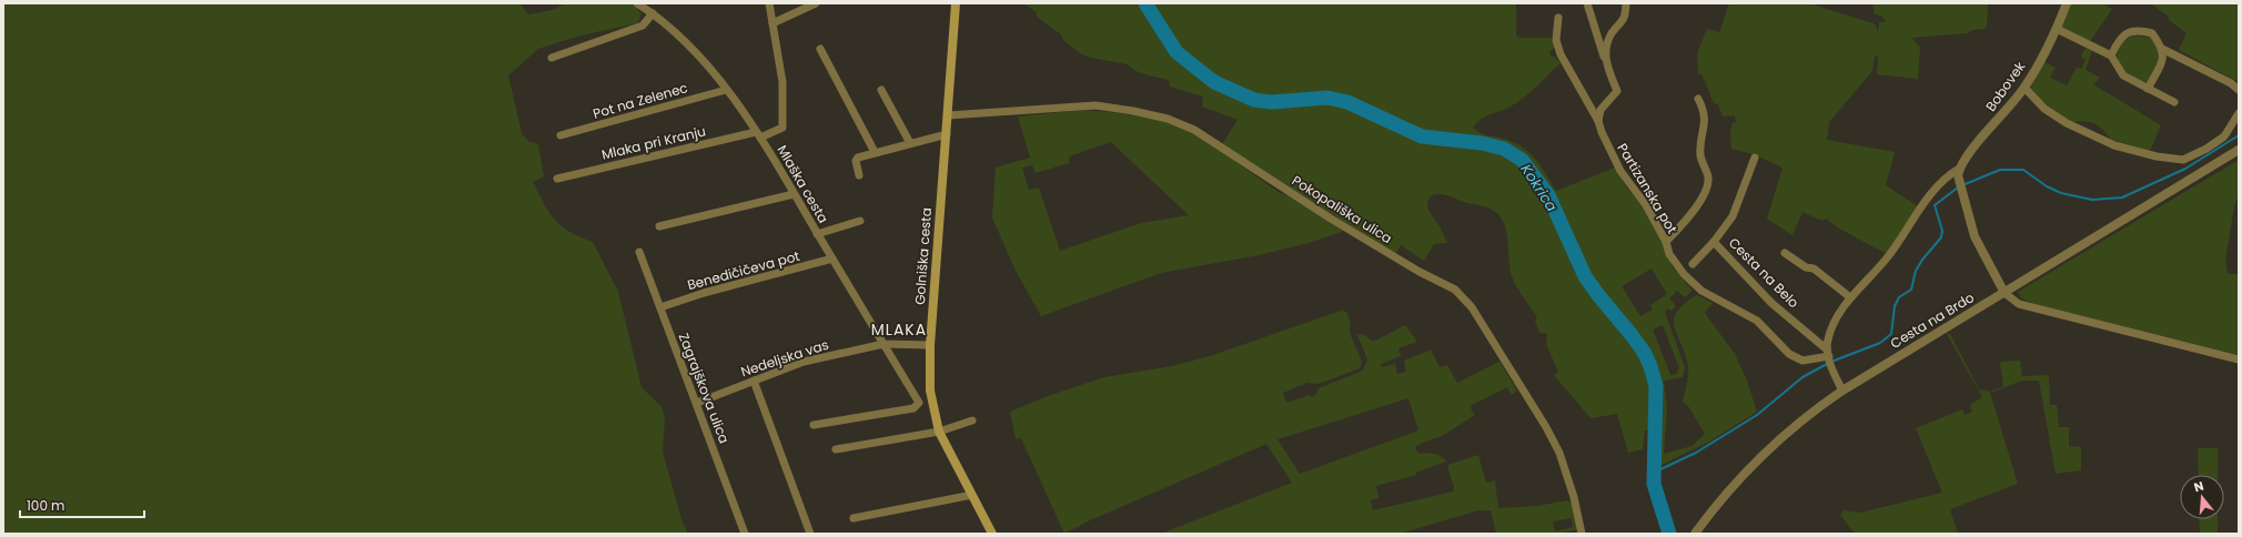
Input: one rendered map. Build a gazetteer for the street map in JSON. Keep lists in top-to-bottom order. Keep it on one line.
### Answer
{"streets":{"main road":["Golniška cesta"],"street":["Bobovek","Pot na Zelenec","Mlaka pri Kranju","Mlaška cesta","Partizanska pot","Pokopališka ulica","Benedičičeva pot","Cesta na Belo","Cesta na Brdo","Nedeljska vas","Zagrajškova ulica"]},"crossings":[["Bobovek","Cesta na Brdo"],["Pot na Zelenec","Mlaška cesta"],["Mlaka pri Kranju","Mlaška cesta"],["Mlaška cesta","Benedičičeva pot"],["Mlaška cesta","Nedeljska vas"],["Partizanska pot","Cesta na Belo"],["Pokopališka ulica","Golniška cesta"],["Benedičičeva pot","Zagrajškova ulica"],["Nedeljska vas","Zagrajškova ulica"]],"districts":["MLAKA"],"water":["Kokrica"],"scale_bar":"100 m","north":"top"}
